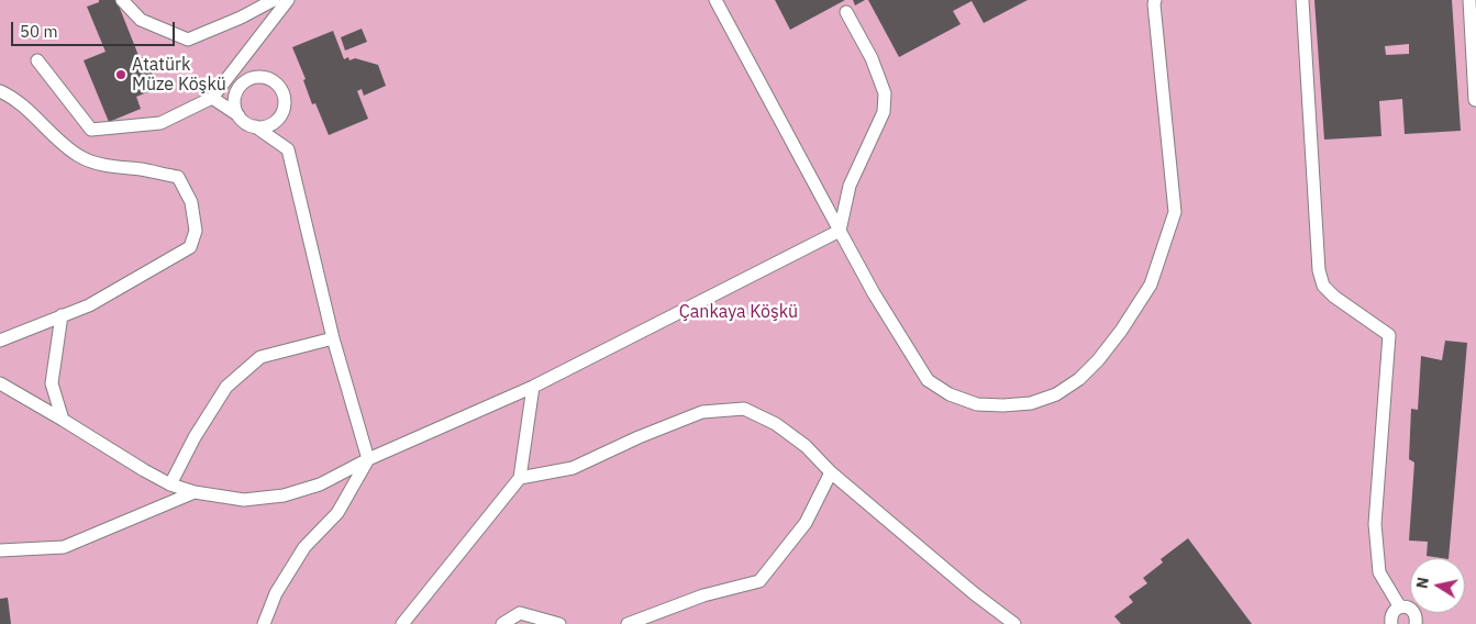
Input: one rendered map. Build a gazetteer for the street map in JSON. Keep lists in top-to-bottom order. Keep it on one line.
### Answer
{"parks":["Çankaya Köşkü"],"places":["Atatürk Müze Köşkü"],"scale_bar":"50 m","north":"left"}
